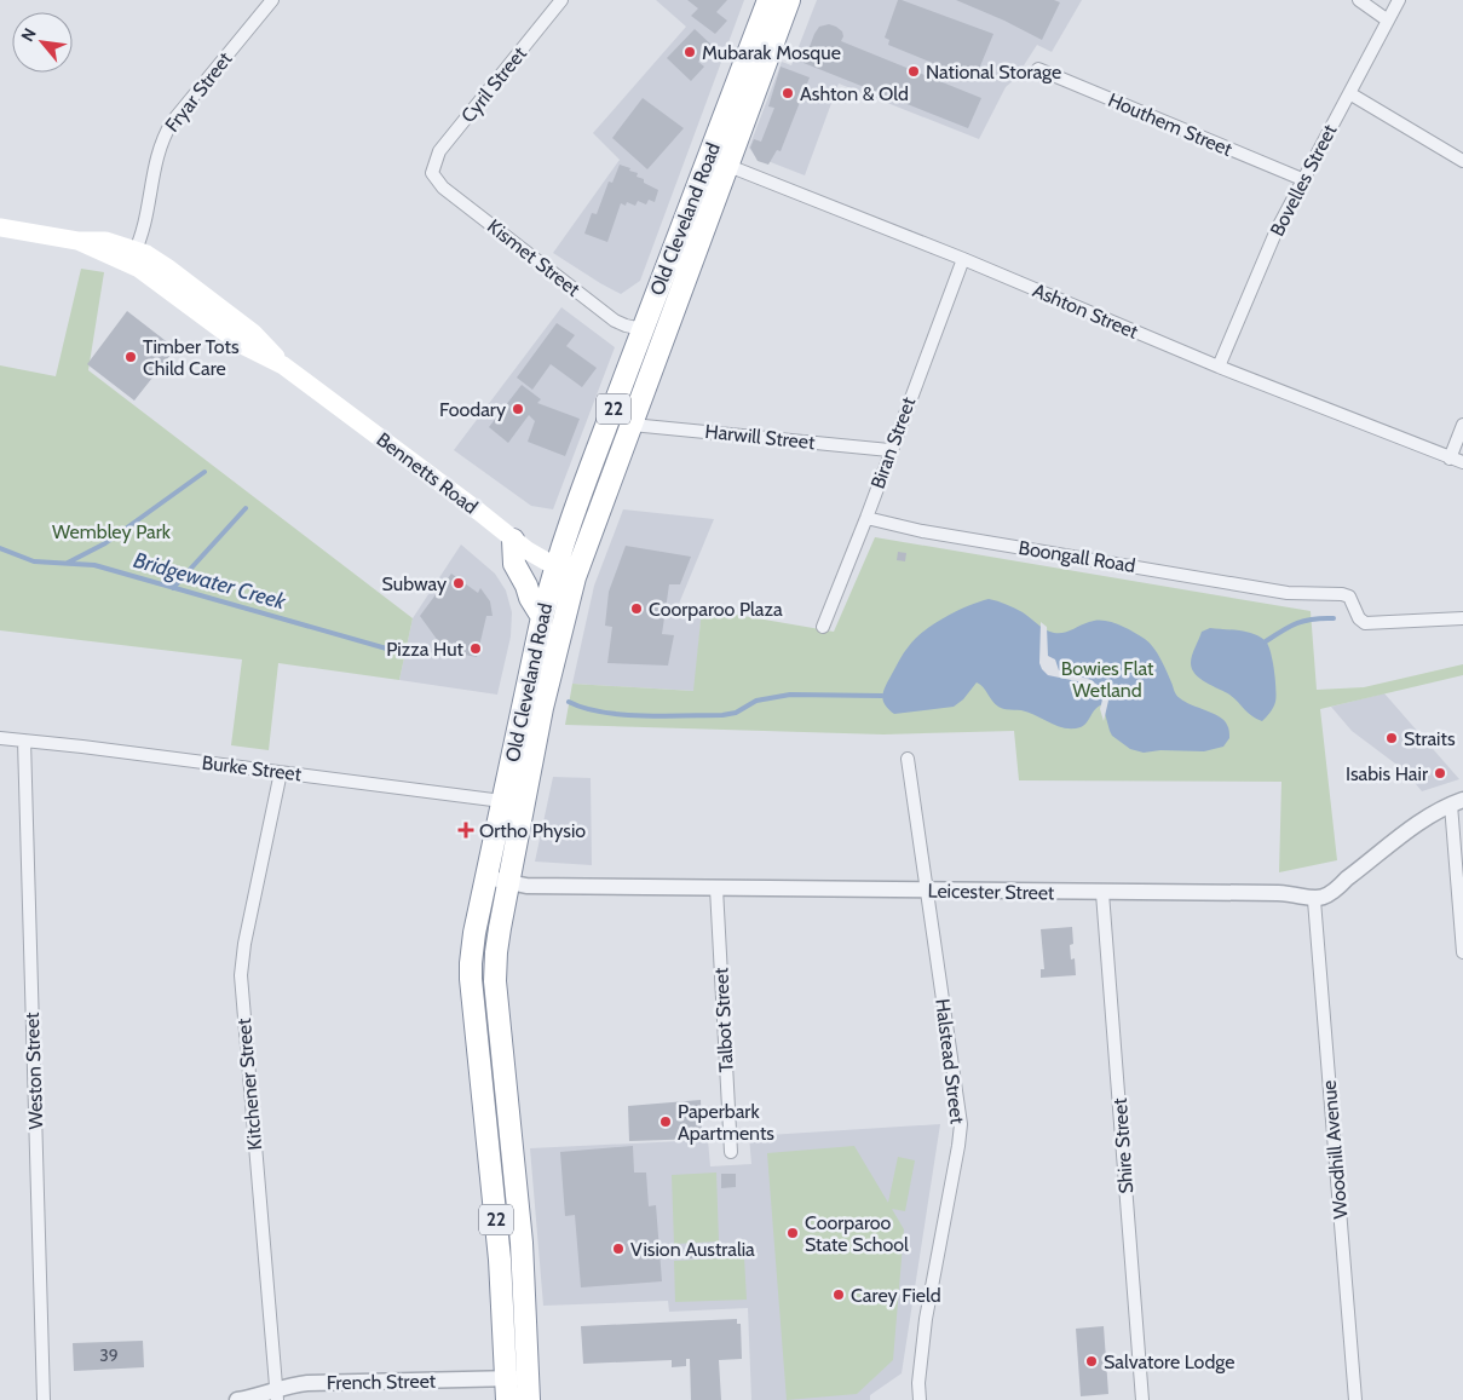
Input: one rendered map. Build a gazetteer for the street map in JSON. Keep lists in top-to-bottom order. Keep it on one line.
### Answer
{"streets":{"highway":["Old Cleveland Road","22"],"main road":["Bennetts Road"],"street":["Cyril Street","Fryar Street","Houthem Street","Bovelles Street","Kismet Street","Ashton Street","Harwill Street","Biran Street","Boongall Road","Burke Street","Leicester Street","Talbot Street","Halstead Street","Weston Street","Kitchener Street","Shire Street","Woodhill Avenue","French Street"]},"crossings":[["Cyril Street","Kismet Street"],["Fryar Street","Bennetts Road"],["Houthem Street","Bovelles Street"],["Bovelles Street","Ashton Street"],["Old Cleveland Road","Kismet Street"],["Old Cleveland Road","Ashton Street"],["Old Cleveland Road","Harwill Street"],["Old Cleveland Road","Bennetts Road"],["Old Cleveland Road","Burke Street"],["Old Cleveland Road","Leicester Street"],["Old Cleveland Road","French Street"],["Ashton Street","Biran Street"],["Harwill Street","Biran Street"],["Biran Street","Boongall Road"],["Burke Street","Weston Street"],["Burke Street","Kitchener Street"],["Leicester Street","Talbot Street"],["Leicester Street","Halstead Street"],["Leicester Street","Shire Street"],["Leicester Street","Woodhill Avenue"],["Kitchener Street","French Street"]],"water":["Bridgewater Creek"],"parks":["Wembley Park","Bowies Flat Wetland"],"places":{"other":["Mubarak Mosque","National Storage","Ashton & Old","Timber Tots Child Care","Foodary","Subway","Coorparoo Plaza","Pizza Hut","Straits","Isabis Hair","Paperbark Apartments","Coorparoo State School","Vision Australia","Carey Field","Salvatore Lodge"],"health":["Ortho Physio"]},"house_numbers":["39"],"north":"top left"}
